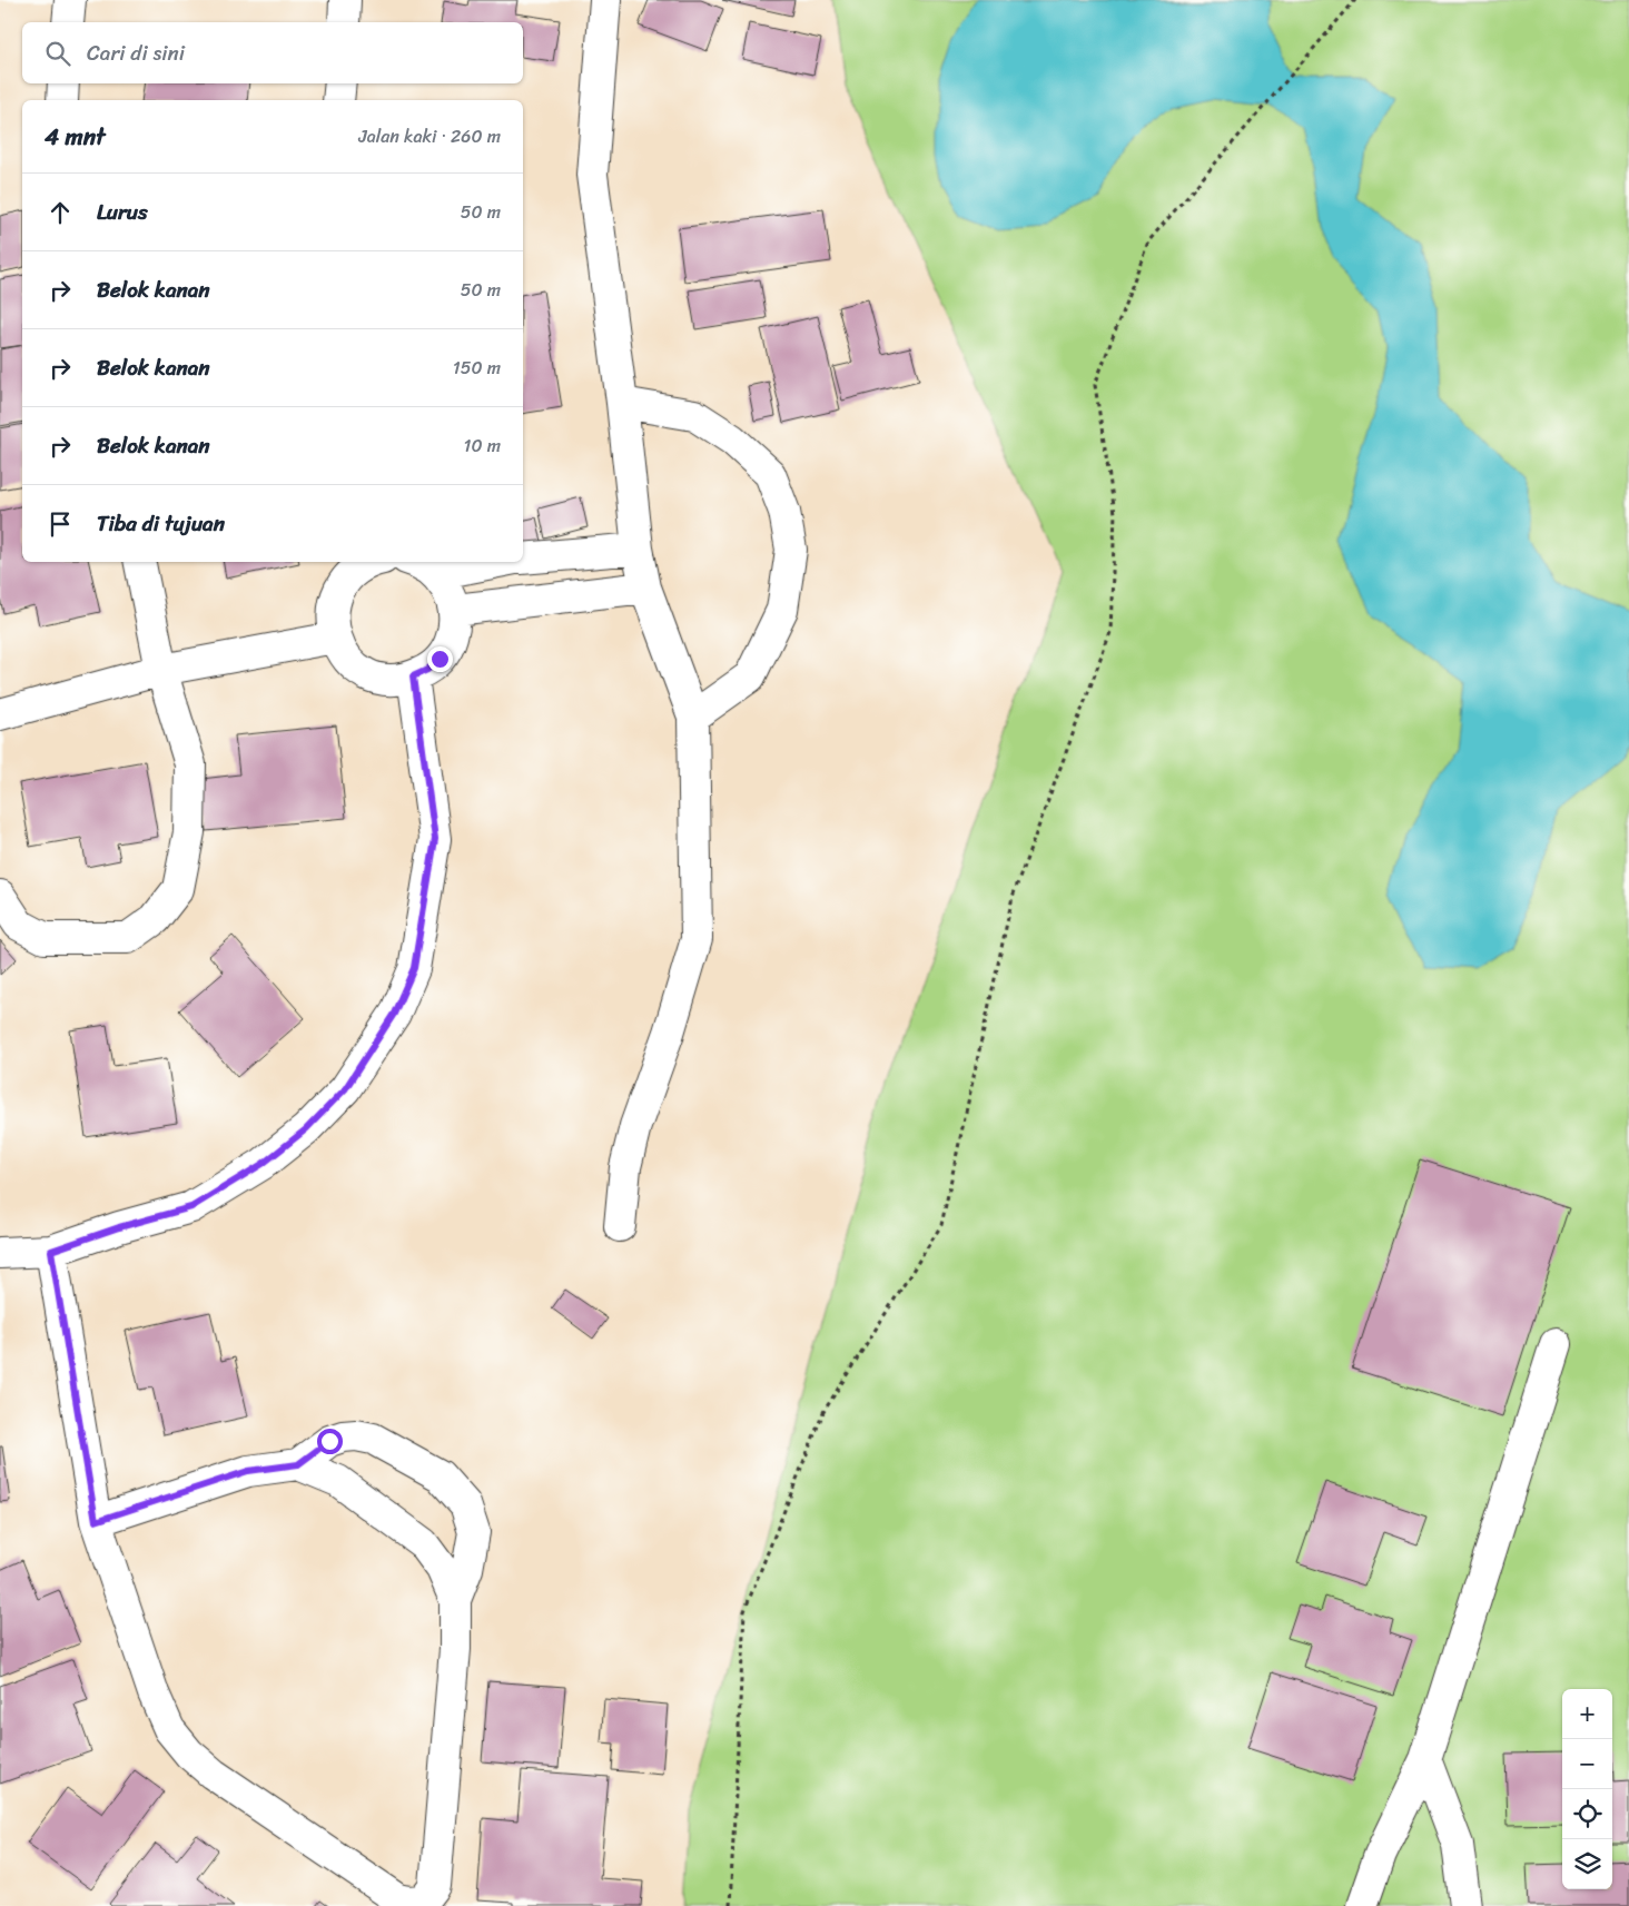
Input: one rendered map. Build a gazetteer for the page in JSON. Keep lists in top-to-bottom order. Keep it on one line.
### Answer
{"page":{"search":"Cari di sini","heading":["4 mnt","Jalan kaki · 260 m"],"list":[["Lurus","50 m"],["Belok kanan","50 m"],["Belok kanan","150 m"],["Belok kanan","10 m"],"Tiba di tujuan"],"map_buttons":["+","−"]}}
